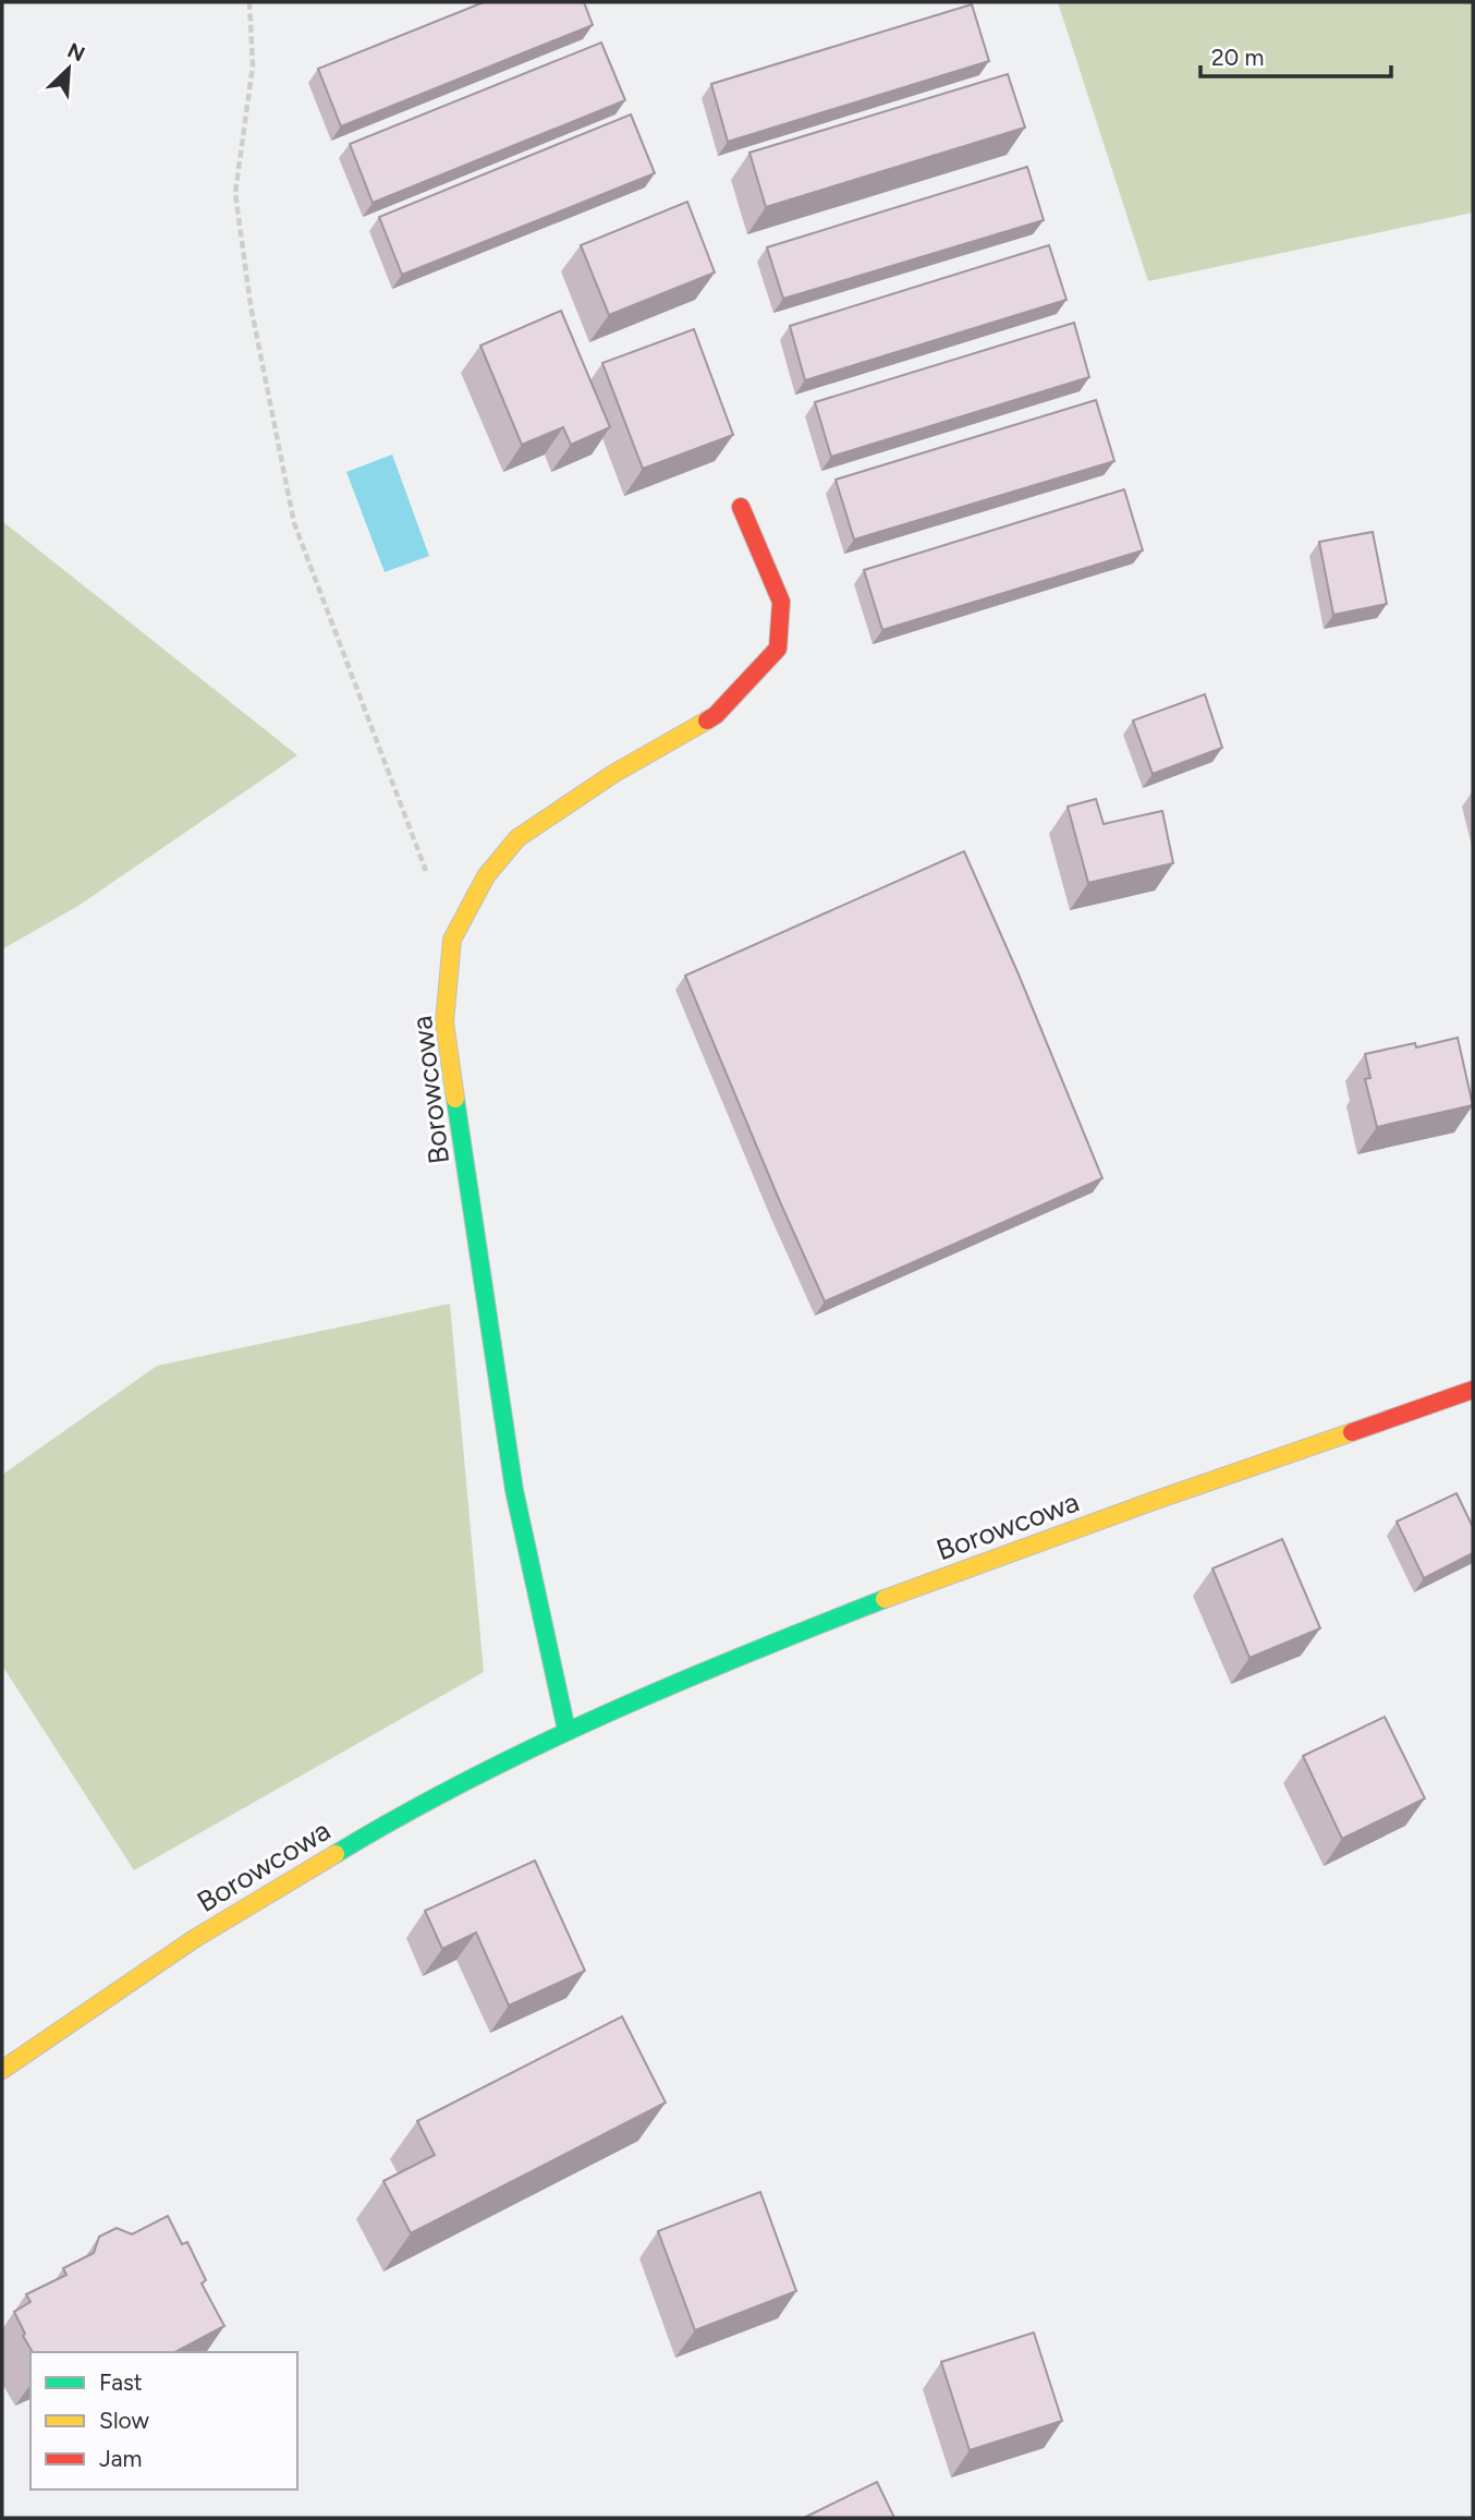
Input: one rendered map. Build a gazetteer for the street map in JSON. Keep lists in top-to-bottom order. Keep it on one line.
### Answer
{"streets":{"street":["Borowcowa"]},"legend":["Fast","Slow","Jam"],"scale_bar":"20 m","north":"top right"}
